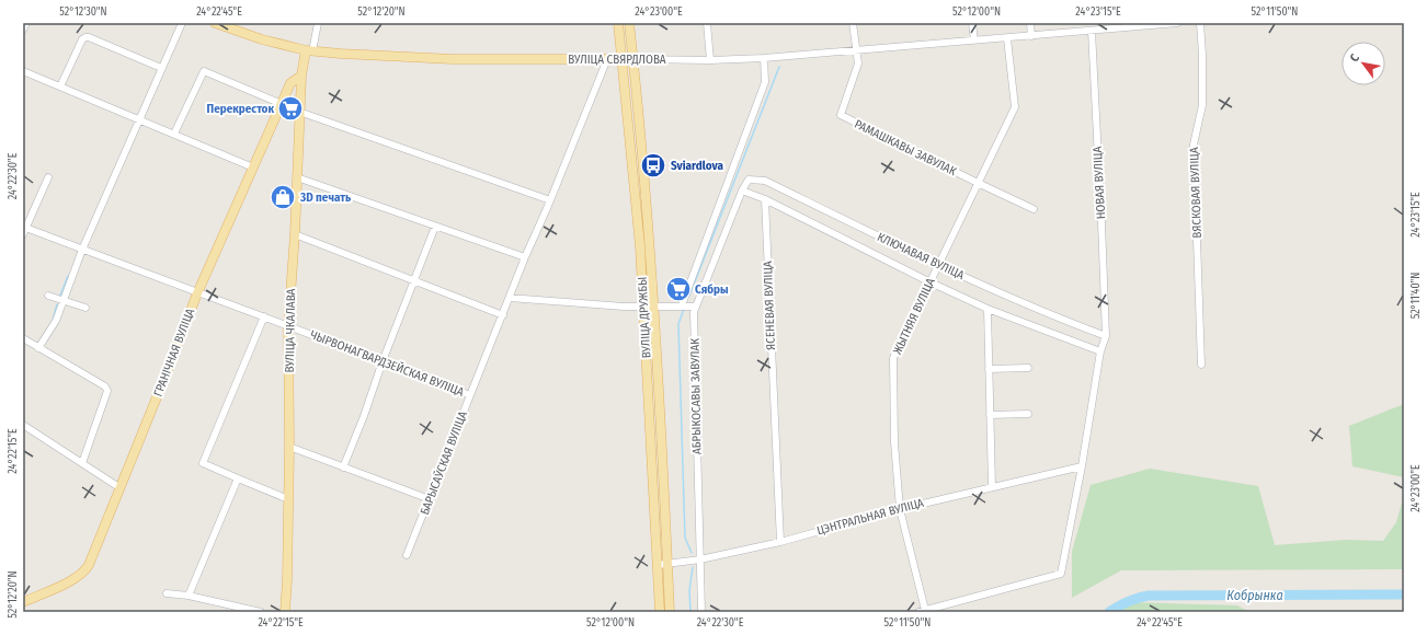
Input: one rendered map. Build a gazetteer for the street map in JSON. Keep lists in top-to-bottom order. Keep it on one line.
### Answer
{"streets":{"main road":["ВУЛІЦА СВЯРДЛОВА","ВУЛІЦА ДРУЖБЫ","ВУЛІЦА ЧКАЛАВА","ГРАНІЧНАЯ ВУЛІЦА"],"street":["РАМАШКАВЫ ЗАВУЛАК","НОВАЯ ВУЛІЦА","ВЯСКОВАЯ ВУЛІЦА","КЛЮЧАВАЯ ВУЛІЦА","ЯСЕНЕВАЯ ВУЛІЦА","ЖЫТНЯЯ ВУЛІЦА","ЧЫРВОНАГВАРДЗЕЙСКАЯ ВУЛІЦА","АБРЫКОСАВЫ ЗАВУЛАК","БАРЫСАЎСКАЯ ВУЛІЦА","ЦЭНТРАЛЬНАЯ ВУЛІЦА"]},"crossings":[["ВУЛІЦА СВЯРДЛОВА","РАМАШКАВЫ ЗАВУЛАК"],["ВУЛІЦА СВЯРДЛОВА","НОВАЯ ВУЛІЦА"],["ВУЛІЦА СВЯРДЛОВА","ЖЫТНЯЯ ВУЛІЦА"],["ВУЛІЦА СВЯРДЛОВА","ВУЛІЦА ДРУЖБЫ"],["ВУЛІЦА СВЯРДЛОВА","ВУЛІЦА ЧКАЛАВА"],["ВУЛІЦА СВЯРДЛОВА","БАРЫСАЎСКАЯ ВУЛІЦА"],["РАМАШКАВЫ ЗАВУЛАК","ЖЫТНЯЯ ВУЛІЦА"],["НОВАЯ ВУЛІЦА","КЛЮЧАВАЯ ВУЛІЦА"],["КЛЮЧАВАЯ ВУЛІЦА","ЯСЕНЕВАЯ ВУЛІЦА"],["КЛЮЧАВАЯ ВУЛІЦА","ЖЫТНЯЯ ВУЛІЦА"],["КЛЮЧАВАЯ ВУЛІЦА","АБРЫКОСАВЫ ЗАВУЛАК"],["ЯСЕНЕВАЯ ВУЛІЦА","ЦЭНТРАЛЬНАЯ ВУЛІЦА"],["ЖЫТНЯЯ ВУЛІЦА","ЦЭНТРАЛЬНАЯ ВУЛІЦА"],["ВУЛІЦА ДРУЖБЫ","ЦЭНТРАЛЬНАЯ ВУЛІЦА"],["ВУЛІЦА ЧКАЛАВА","ГРАНІЧНАЯ ВУЛІЦА"],["ВУЛІЦА ЧКАЛАВА","ЧЫРВОНАГВАРДЗЕЙСКАЯ ВУЛІЦА"],["ГРАНІЧНАЯ ВУЛІЦА","ЧЫРВОНАГВАРДЗЕЙСКАЯ ВУЛІЦА"],["ЧЫРВОНАГВАРДЗЕЙСКАЯ ВУЛІЦА","БАРЫСАЎСКАЯ ВУЛІЦА"],["АБРЫКОСАВЫ ЗАВУЛАК","ЦЭНТРАЛЬНАЯ ВУЛІЦА"]],"water":["Кобрынка"],"places":{"supermarket":["Перекресток","Сябры"],"bus stop":["Sviardlova"],"shop":["3D печать"]},"north":"top left","coordinates":["52°12'30\"N","24°22'45\"E","52°12'20\"N","24°23'00\"E","52°12'00\"N","24°23'15\"E","52°11'50\"N","24°22'30\"E","52°11'40\"N","24°22'15\"E"]}
